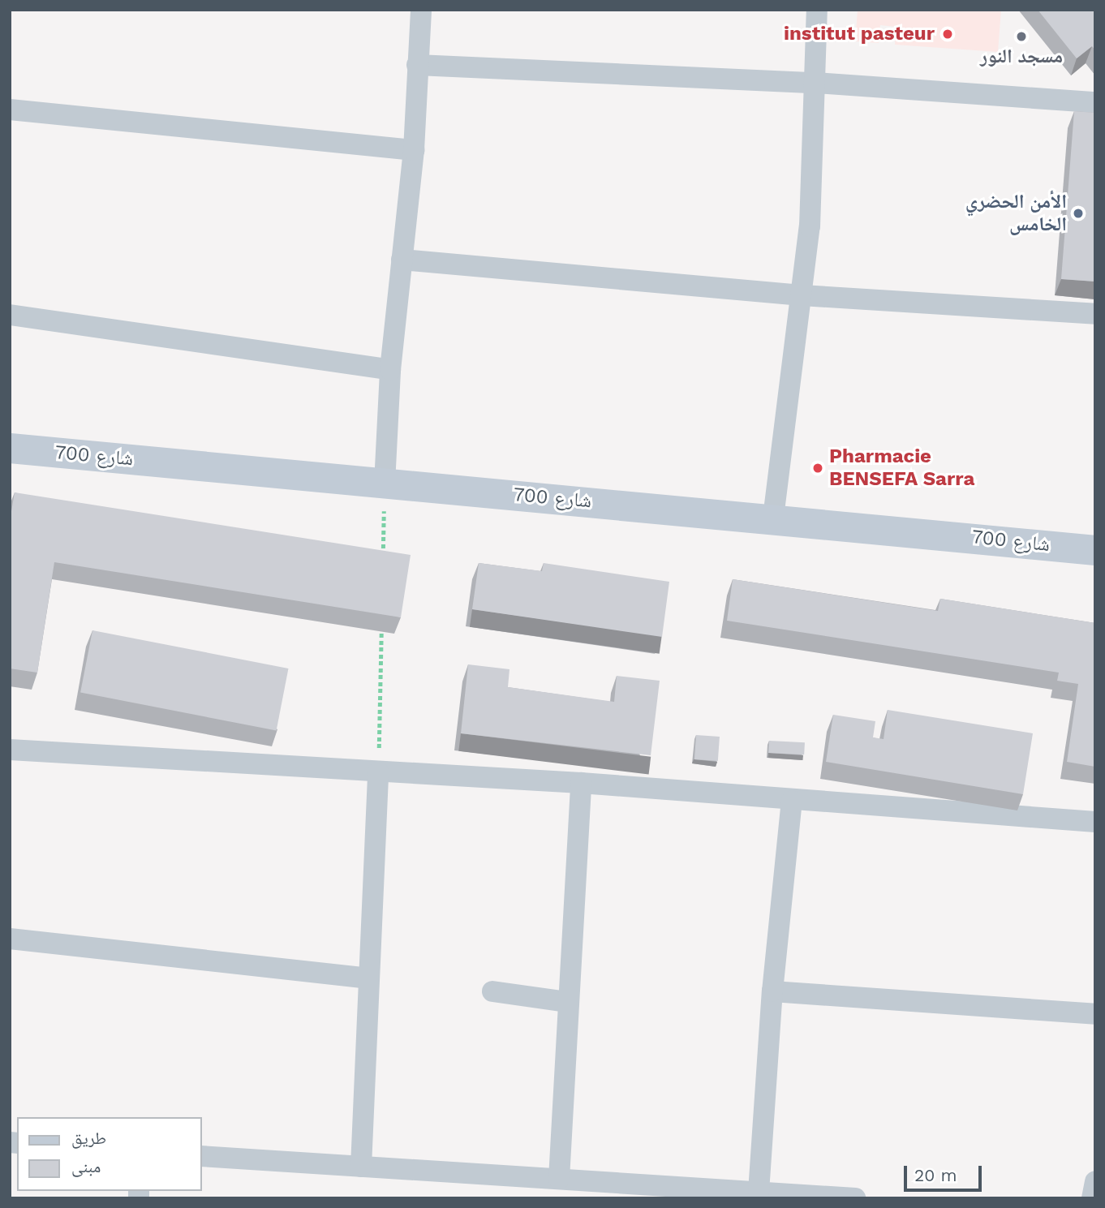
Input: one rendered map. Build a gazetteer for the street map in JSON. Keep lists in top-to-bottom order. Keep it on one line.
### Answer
{"streets":{"main road":["شارع 700"]},"places":["institut pasteur","مسجد النور","الأمن الحضري الخامس","Pharmacie BENSEFA Sarra"],"legend":["طريق","مبنى"],"scale_bar":"20 m"}
